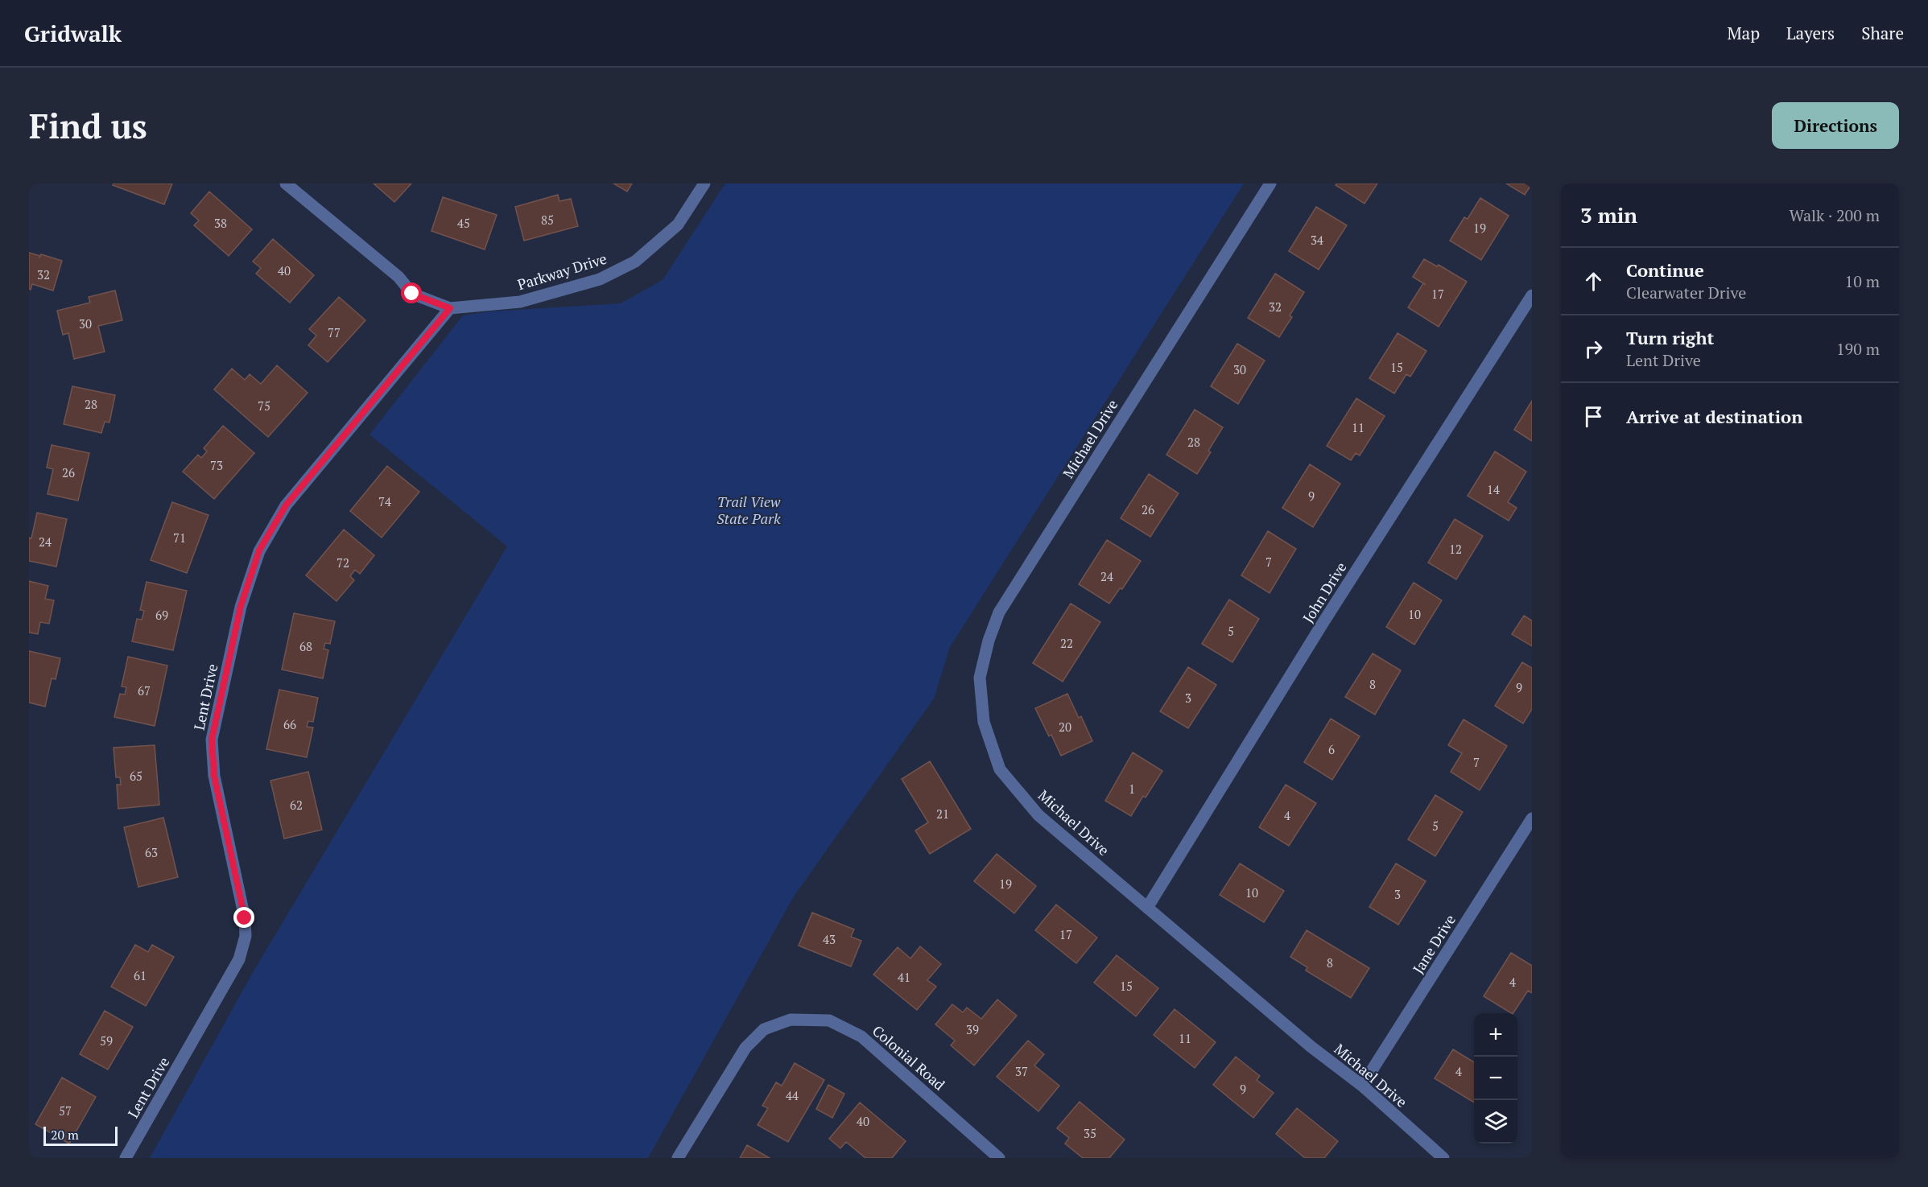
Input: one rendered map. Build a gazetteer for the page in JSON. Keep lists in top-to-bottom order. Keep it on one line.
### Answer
{"streets":{"street":["Parkway Drive","Michael Drive","John Drive","Lent Drive","Jane Drive","Colonial Road"]},"crossings":[["Parkway Drive","Lent Drive"],["Michael Drive","John Drive"],["Michael Drive","Jane Drive"]],"parks":["Trail View State Park"],"house_numbers":["85","38","45","19","34","40","32","17","32","30","77","15","30","28","75","11","28","73","26","14","9","74","26","71","24","12","7","72","24","10","69","5","22","68","8","9","67","3","66","20","6","7","65","1","62","21","4","5","63","19","10","3","17","43","8","61","41","4","15","39","11","59","37","4","9","44","57","40","35"],"scale_bar":"20 m","page":{"header":"Gridwalk","nav":["Map","Layers","Share"],"buttons":"Directions","title":"Find us","heading":["3 min","Walk · 200 m"],"list":[["Continue","Clearwater Drive","10 m"],["Turn right","Lent Drive","190 m"],"Arrive at destination"],"map_buttons":["+","−"],"scale":"20 m"}}
